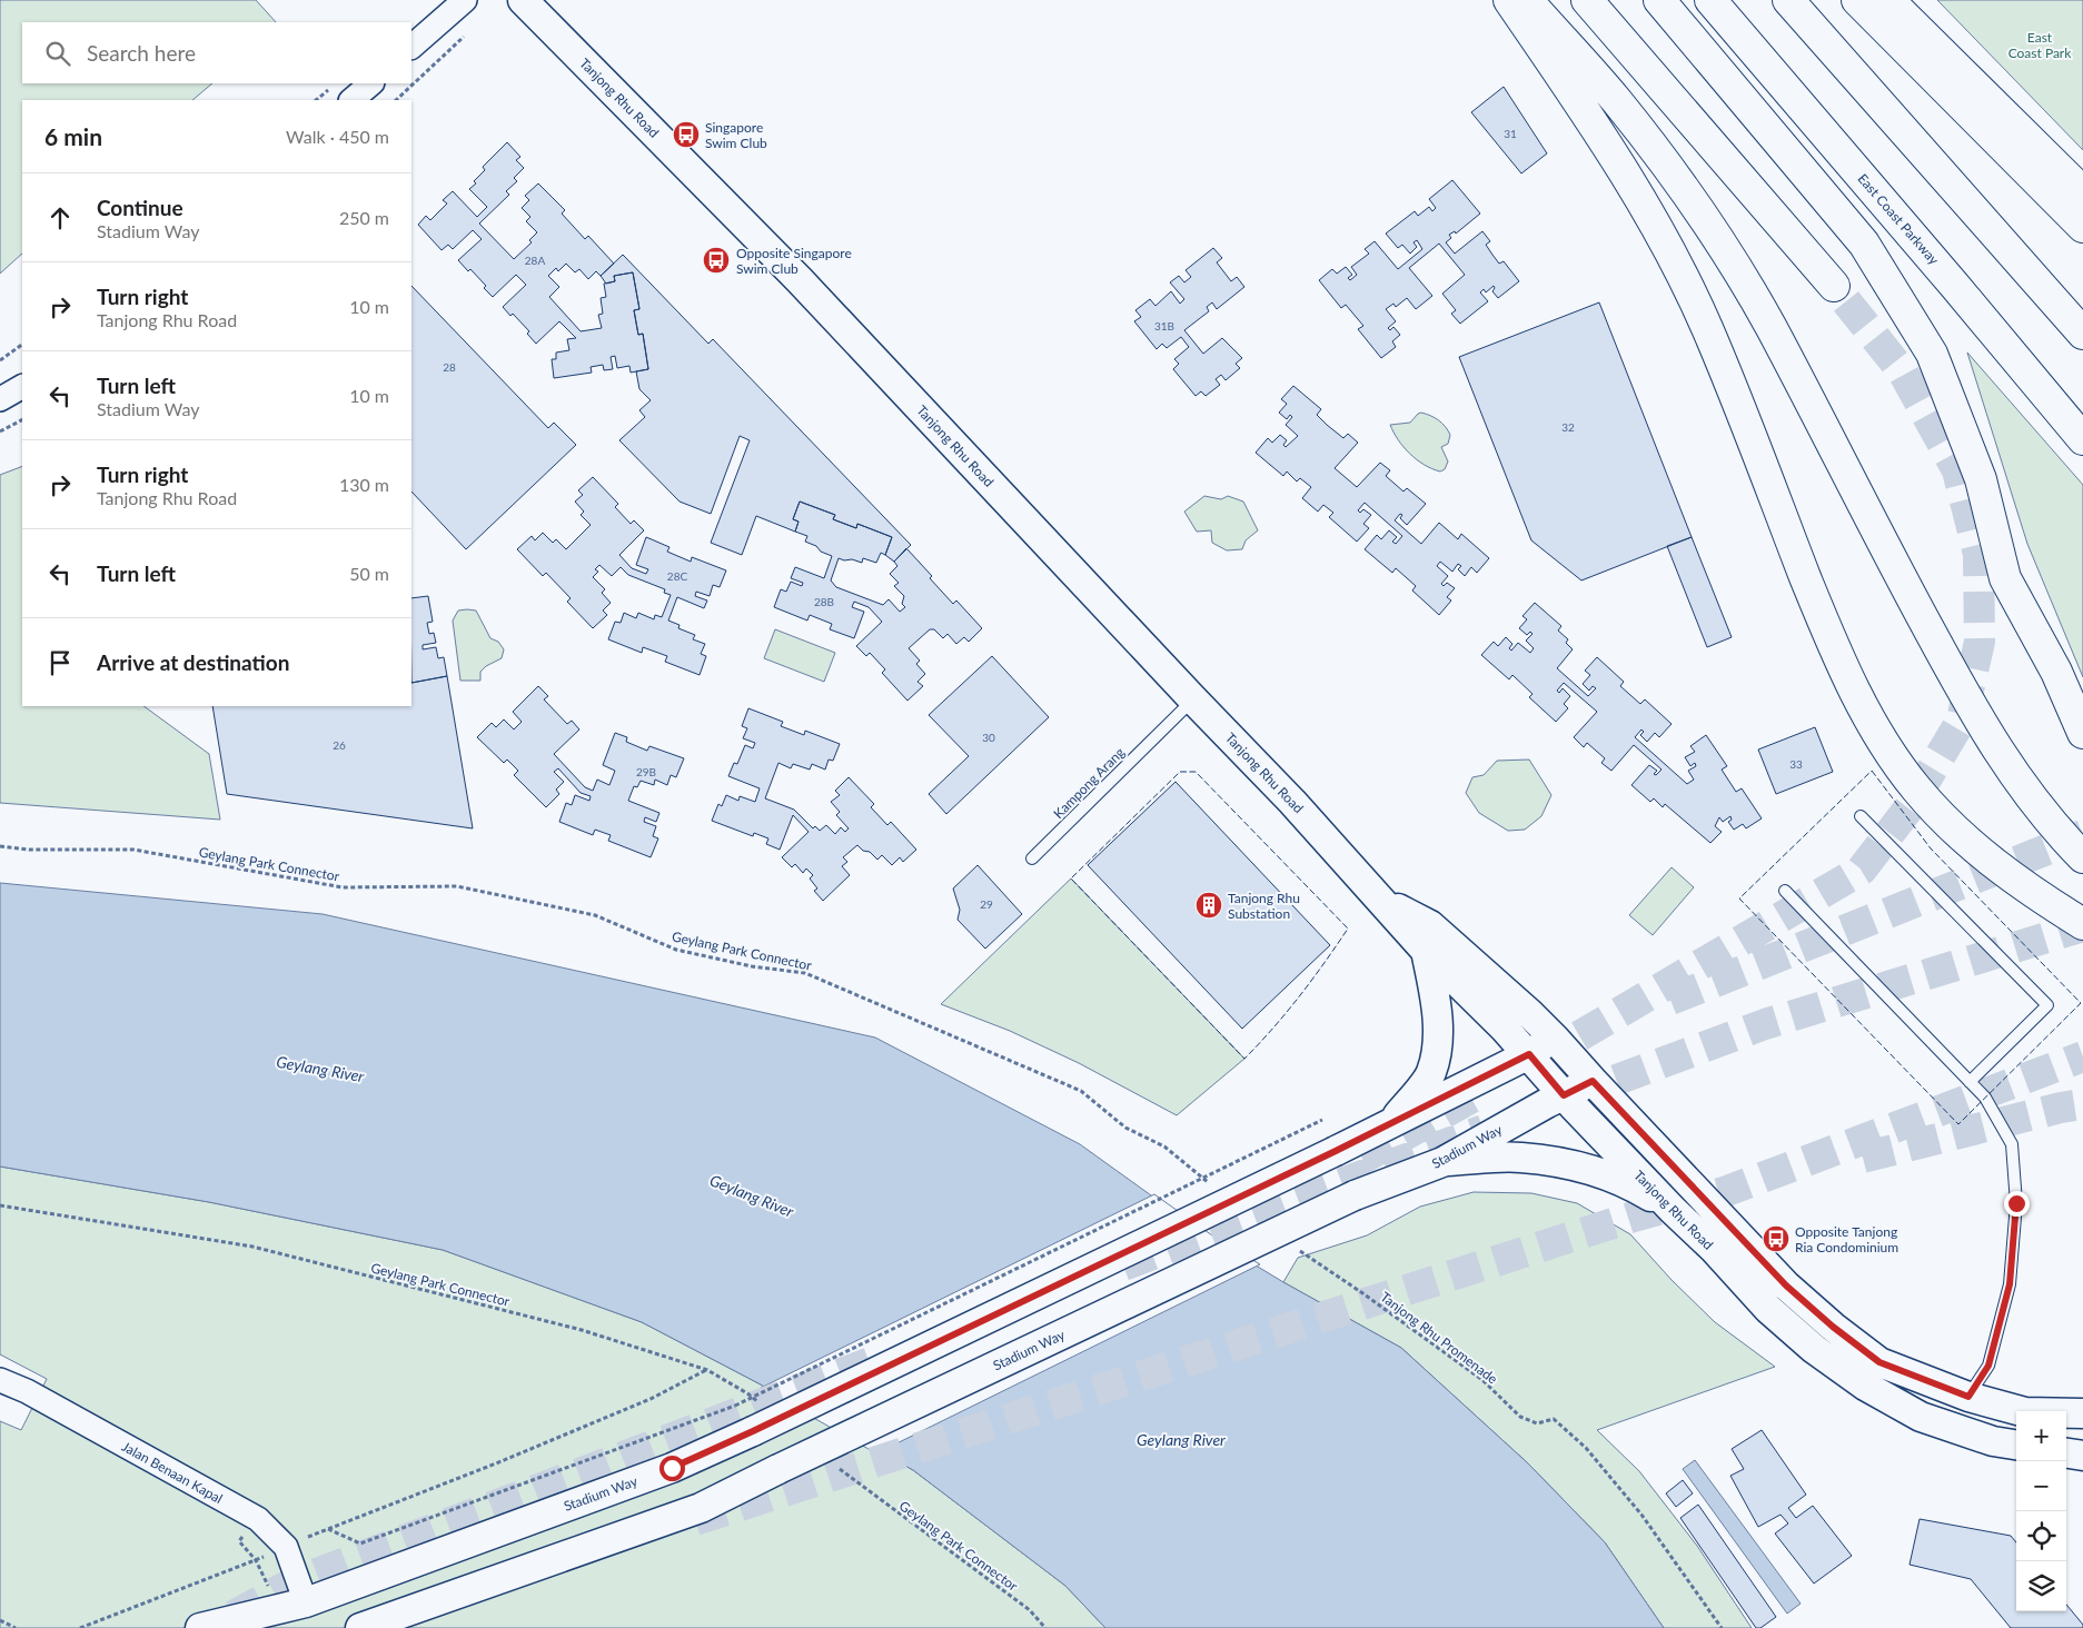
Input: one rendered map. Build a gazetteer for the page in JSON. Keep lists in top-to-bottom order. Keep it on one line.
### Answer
{"streets":{"highway":["East Coast Parkway"],"street":["Tanjong Rhu Road","Stadium Way","Jalan Benaan Kapal"],"lane":["Kampong Arang"],"path":["Geylang Park Connector","Tanjong Rhu Promenade"]},"crossings":[["Tanjong Rhu Road","Kampong Arang"],["Tanjong Rhu Road","Stadium Way"],["Stadium Way","Jalan Benaan Kapal"]],"water":["Geylang River"],"parks":["East Coast Park"],"places":{"bus stop":["Singapore Swim Club","Opposite Singapore Swim Club","Opposite Tanjong Ria Condominium"],"building":["Tanjong Rhu Substation"]},"house_numbers":["31","28A","31B","28","32","28C","28B","30","26","33","29B","29"],"page":{"search":"Search here","heading":["6 min","Walk · 450 m"],"list":[["Continue","Stadium Way","250 m"],["Turn right","Tanjong Rhu Road","10 m"],["Turn left","Stadium Way","10 m"],["Turn right","Tanjong Rhu Road","130 m"],["Turn left","50 m"],"Arrive at destination"],"map_buttons":["+","−"]}}
